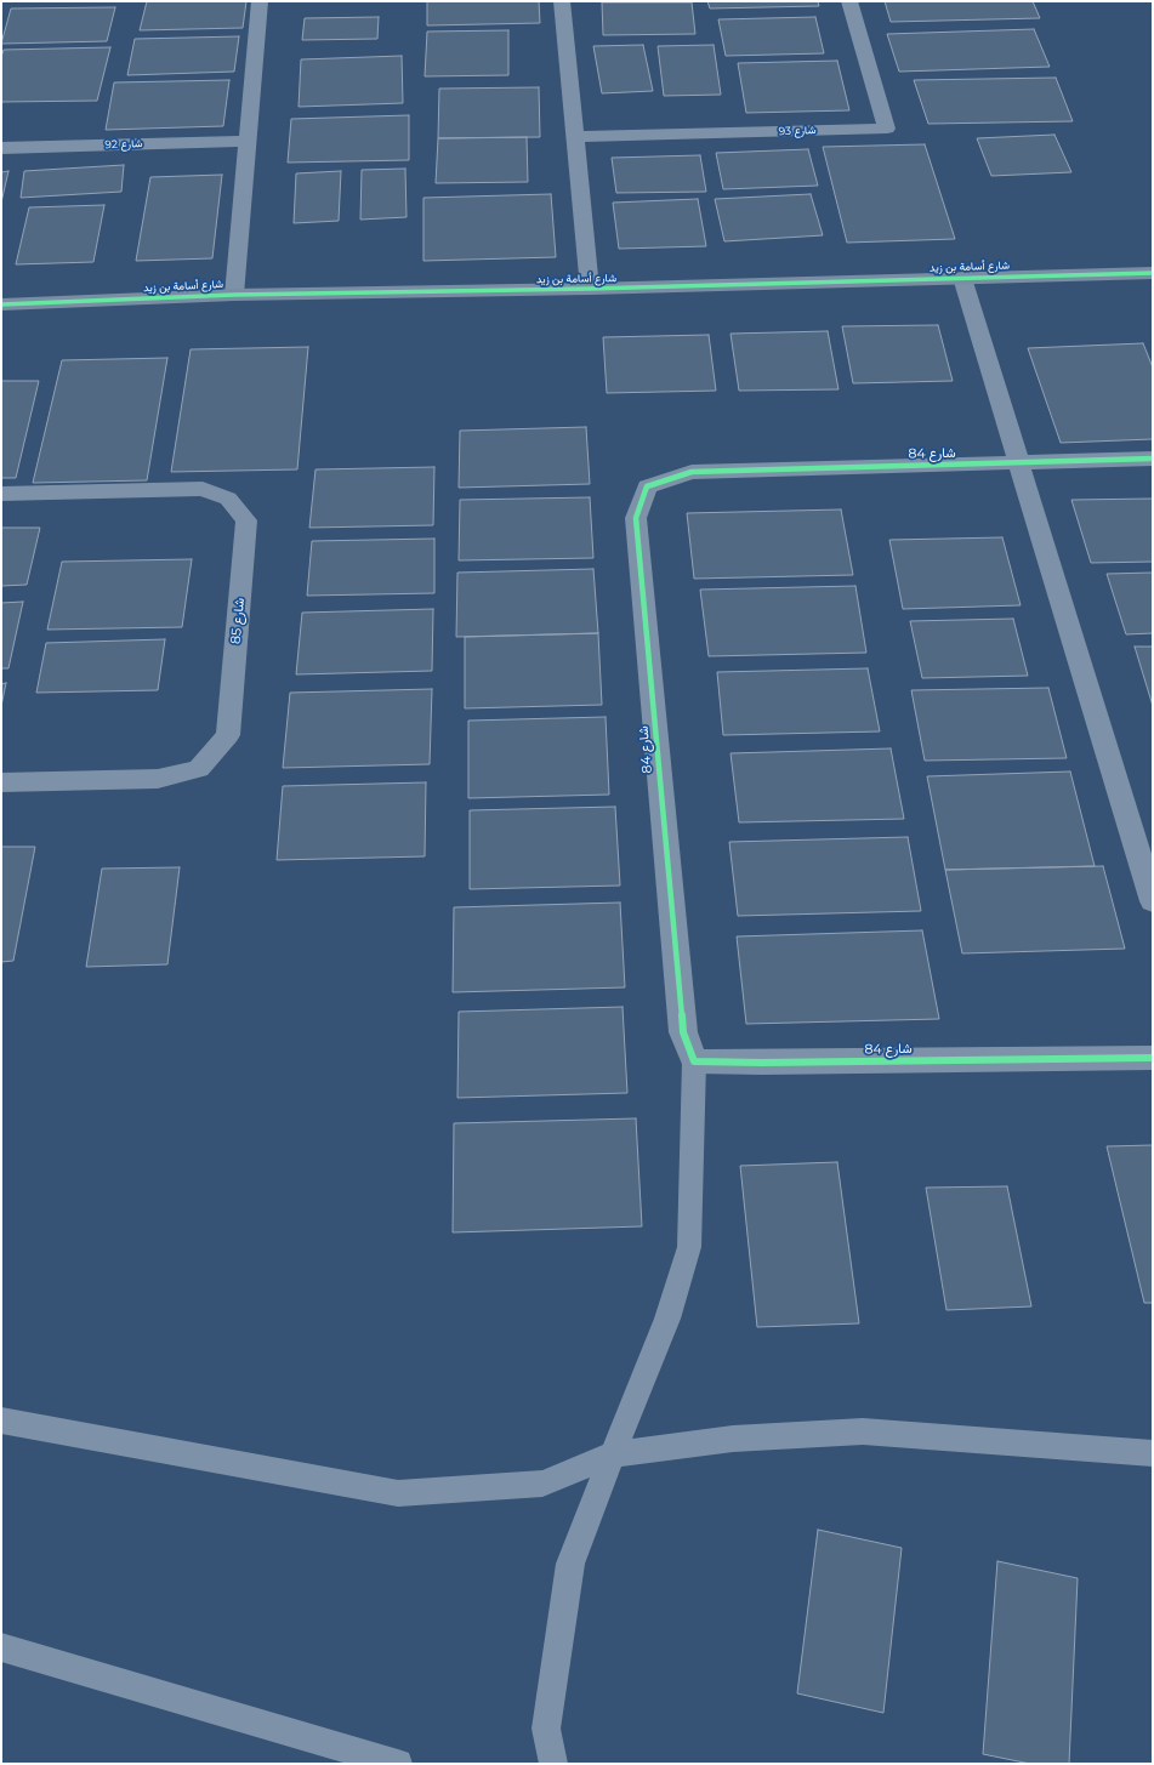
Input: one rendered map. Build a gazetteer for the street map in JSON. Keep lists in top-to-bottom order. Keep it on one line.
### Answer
{"streets":{"street":["شارع 93","شارع 92","شارع أسامة بن زيد","شارع 84","شارع 85"]}}
